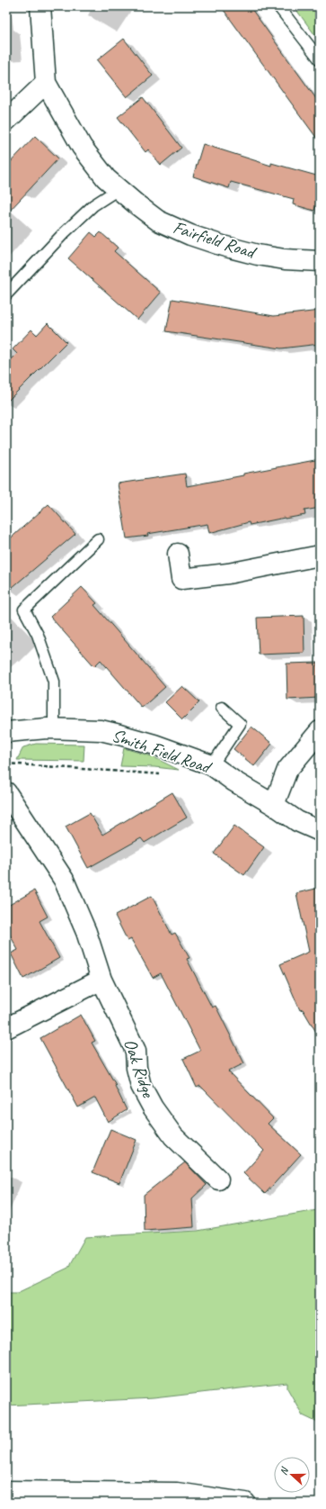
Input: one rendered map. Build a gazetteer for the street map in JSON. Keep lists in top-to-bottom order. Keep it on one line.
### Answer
{"streets":{"main road":["Fairfield Road","Smith Field Road","Oak Ridge"]},"north":"left"}
